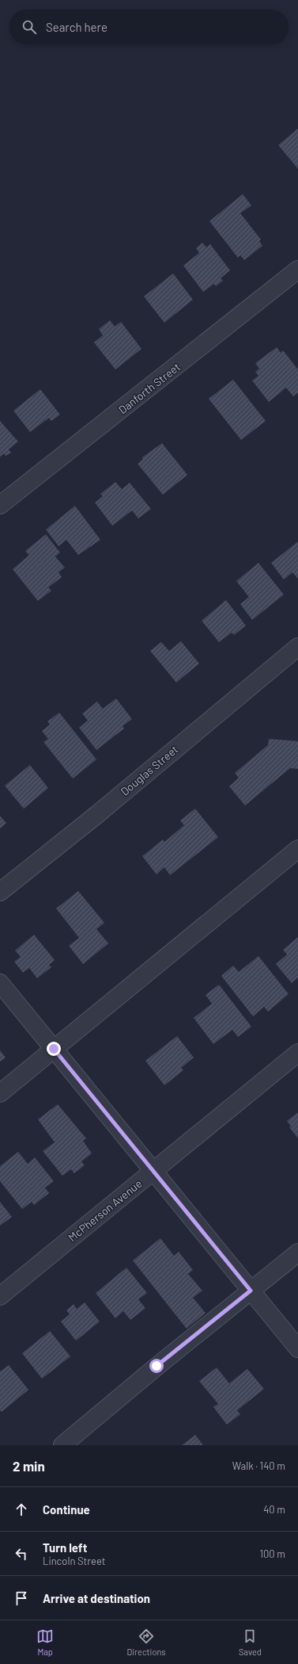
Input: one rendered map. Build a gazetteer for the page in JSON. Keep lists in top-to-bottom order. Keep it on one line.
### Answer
{"streets":{"street":["Danforth Street","Douglas Street","McPherson Avenue"]},"page":{"search":"Search here","heading":["2 min","Walk · 140 m"],"list":[["Continue","40 m"],["Turn left","Lincoln Street","100 m"],"Arrive at destination"],"nav":["Map","Directions","Saved"]}}
